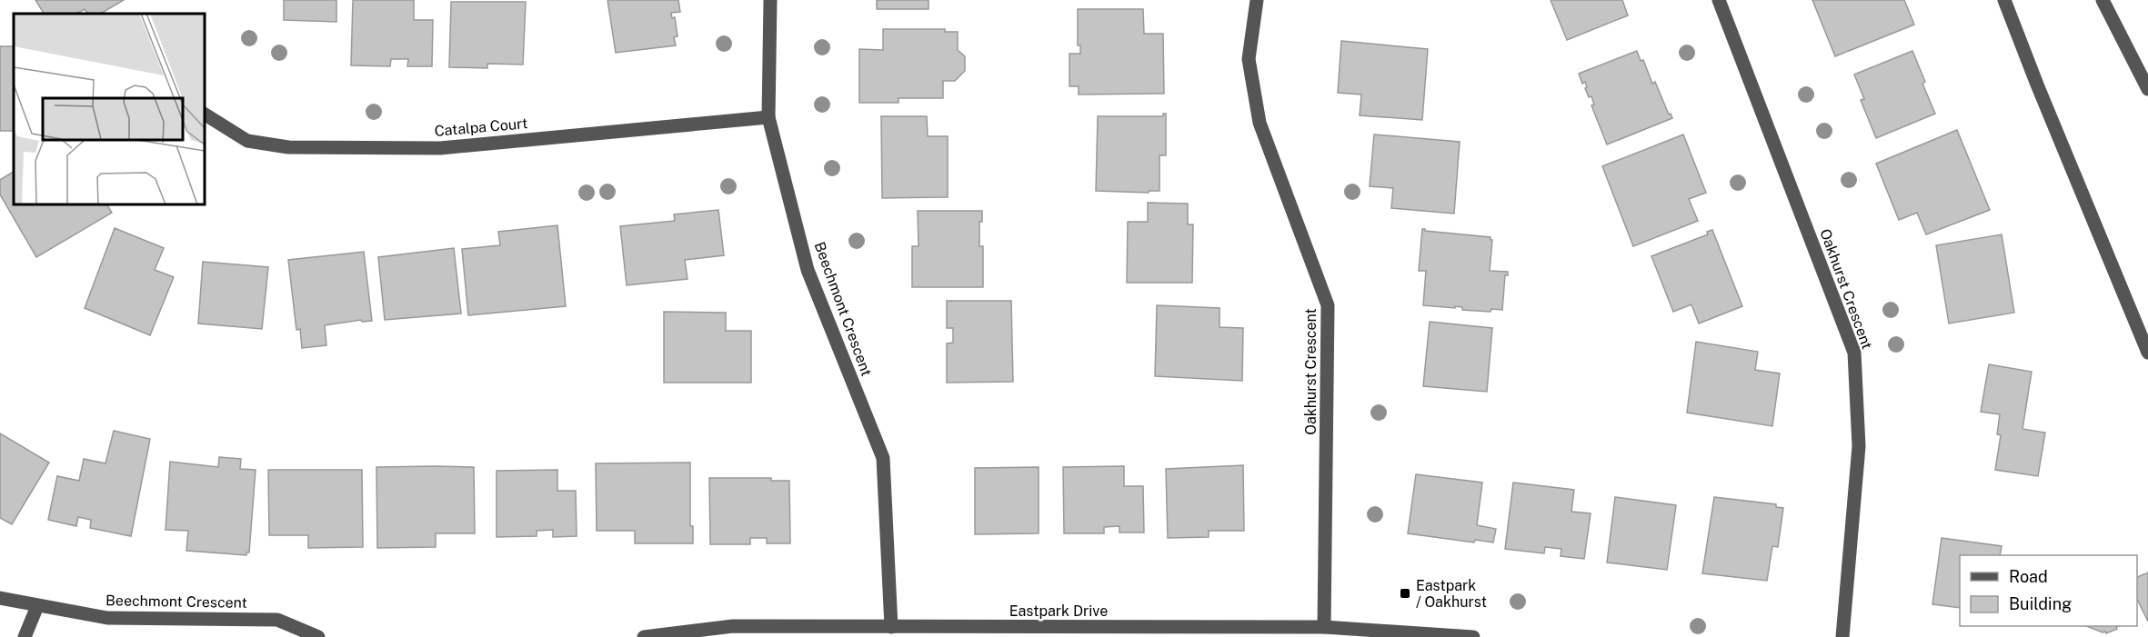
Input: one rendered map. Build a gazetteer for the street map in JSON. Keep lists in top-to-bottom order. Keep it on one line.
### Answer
{"streets":{"street":["Catalpa Court","Oakhurst Crescent","Beechmont Crescent","Eastpark Drive"]},"crossings":[["Catalpa Court","Beechmont Crescent"],["Oakhurst Crescent","Eastpark Drive"],["Beechmont Crescent","Eastpark Drive"]],"places":{"transit":["Eastpark / Oakhurst"]},"legend":["Road","Building"]}
